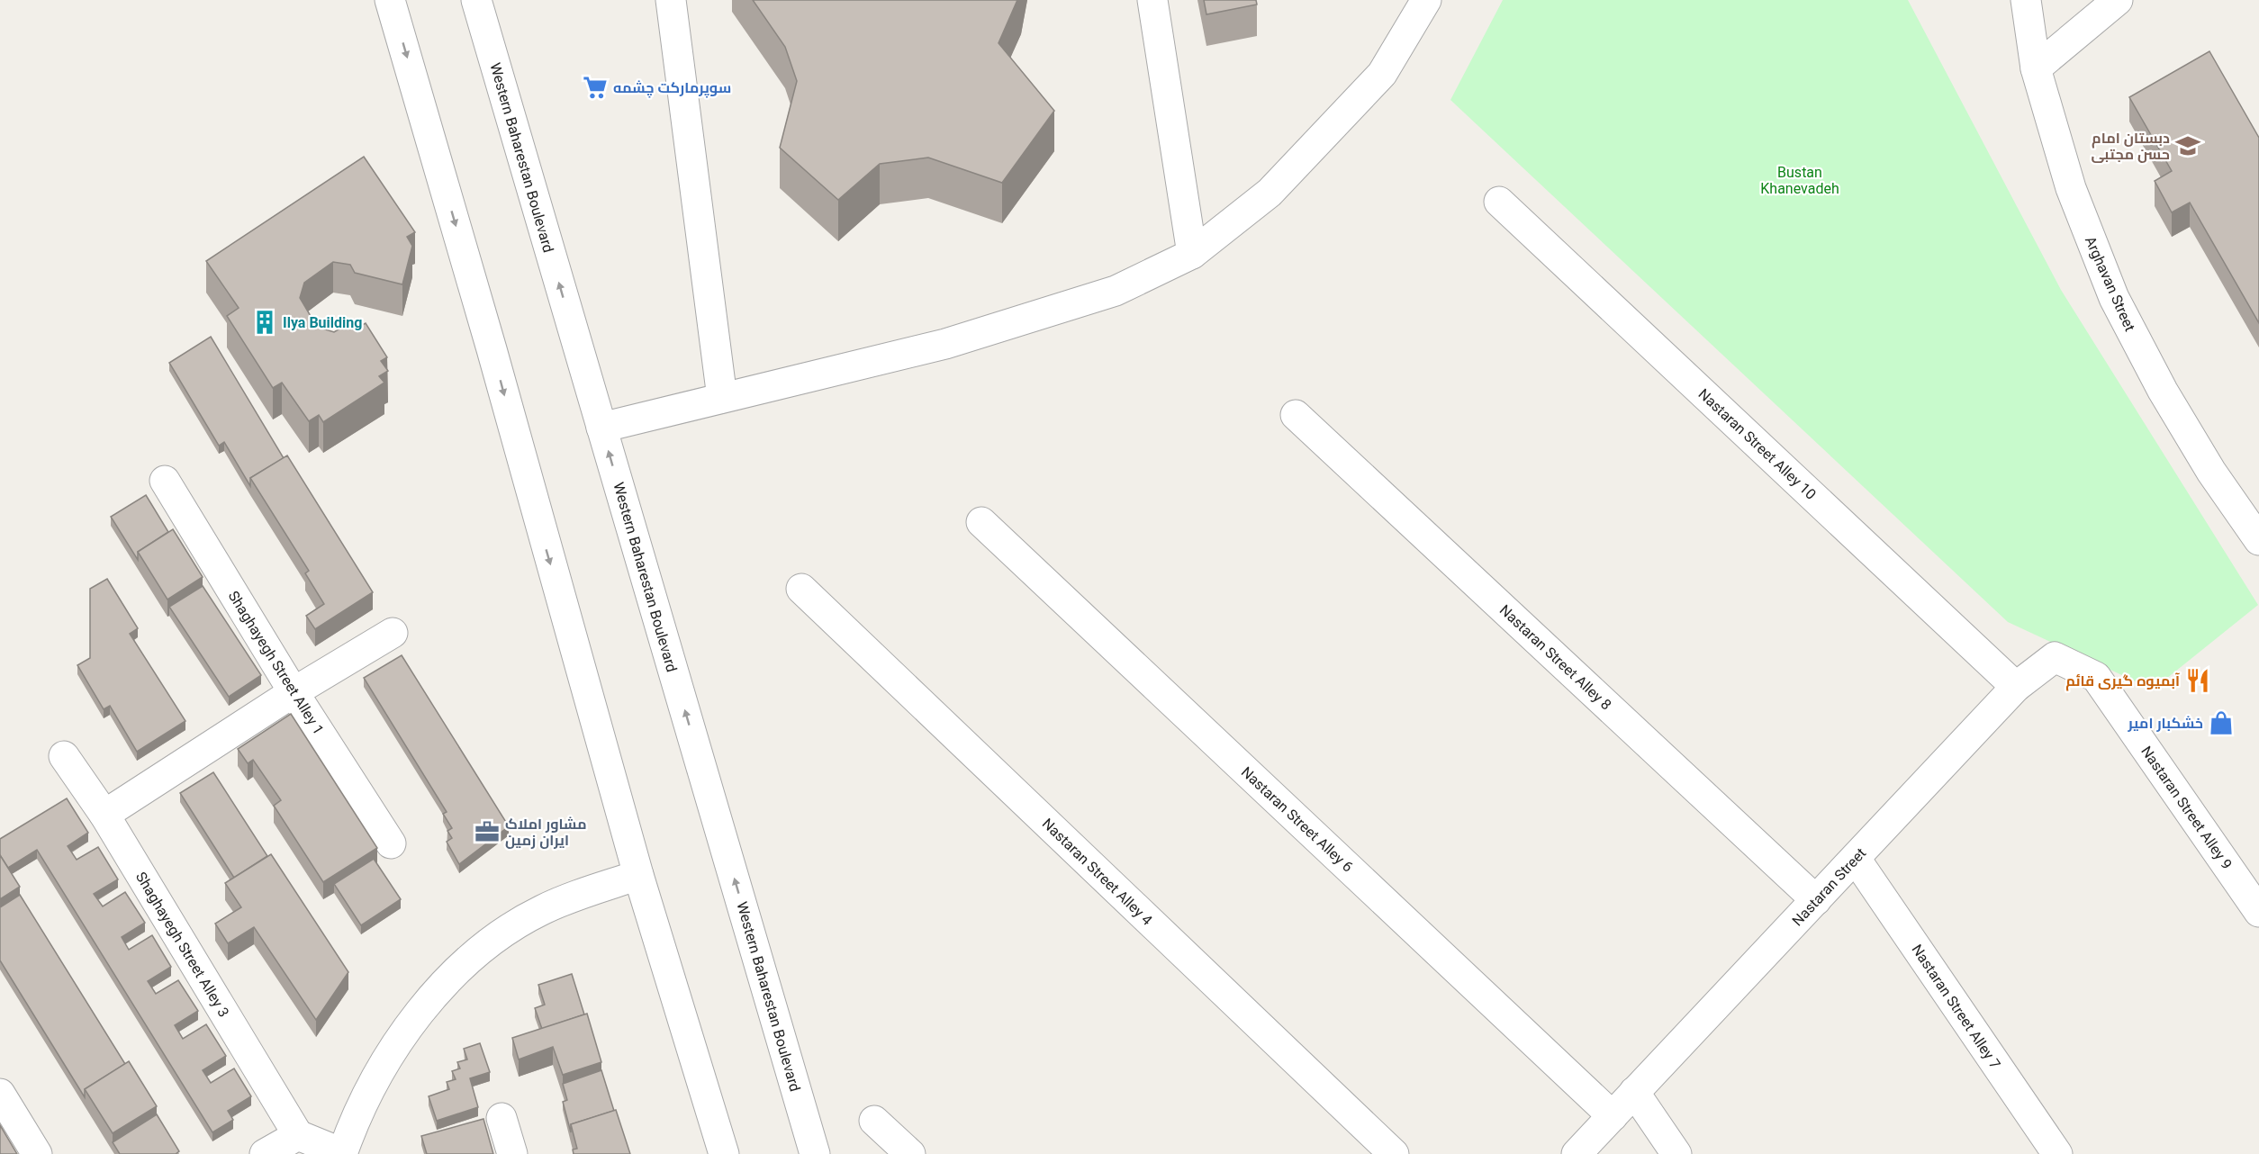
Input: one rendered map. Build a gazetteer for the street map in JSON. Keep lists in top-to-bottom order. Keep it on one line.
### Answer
{"streets":{"street":["Western Baharestan Boulevard","Arghavan Street","Nastaran Street Alley 10","Nastaran Street Alley 8","Shaghayegh Street Alley 1","Nastaran Street Alley 9","Nastaran Street Alley 6","Nastaran Street Alley 4","Nastaran Street","Shaghayegh Street Alley 3","Nastaran Street Alley 7"]},"crossings":[["Nastaran Street Alley 10","Nastaran Street"],["Nastaran Street Alley 8","Nastaran Street"],["Nastaran Street Alley 9","Nastaran Street"],["Nastaran Street Alley 6","Nastaran Street"],["Nastaran Street","Nastaran Street Alley 7"]],"parks":["Bustan Khanevadeh"],"places":{"supermarket":["سوپرمارکت چشمه"],"school or university":["دبستان امام حسن مجتبی"],"building":["Ilya Building"],"restaurant":["آبمیوه گیری قائم"],"shop":["خشکبار امیر"],"office":["مشاور املاک ایران زمین"]}}
